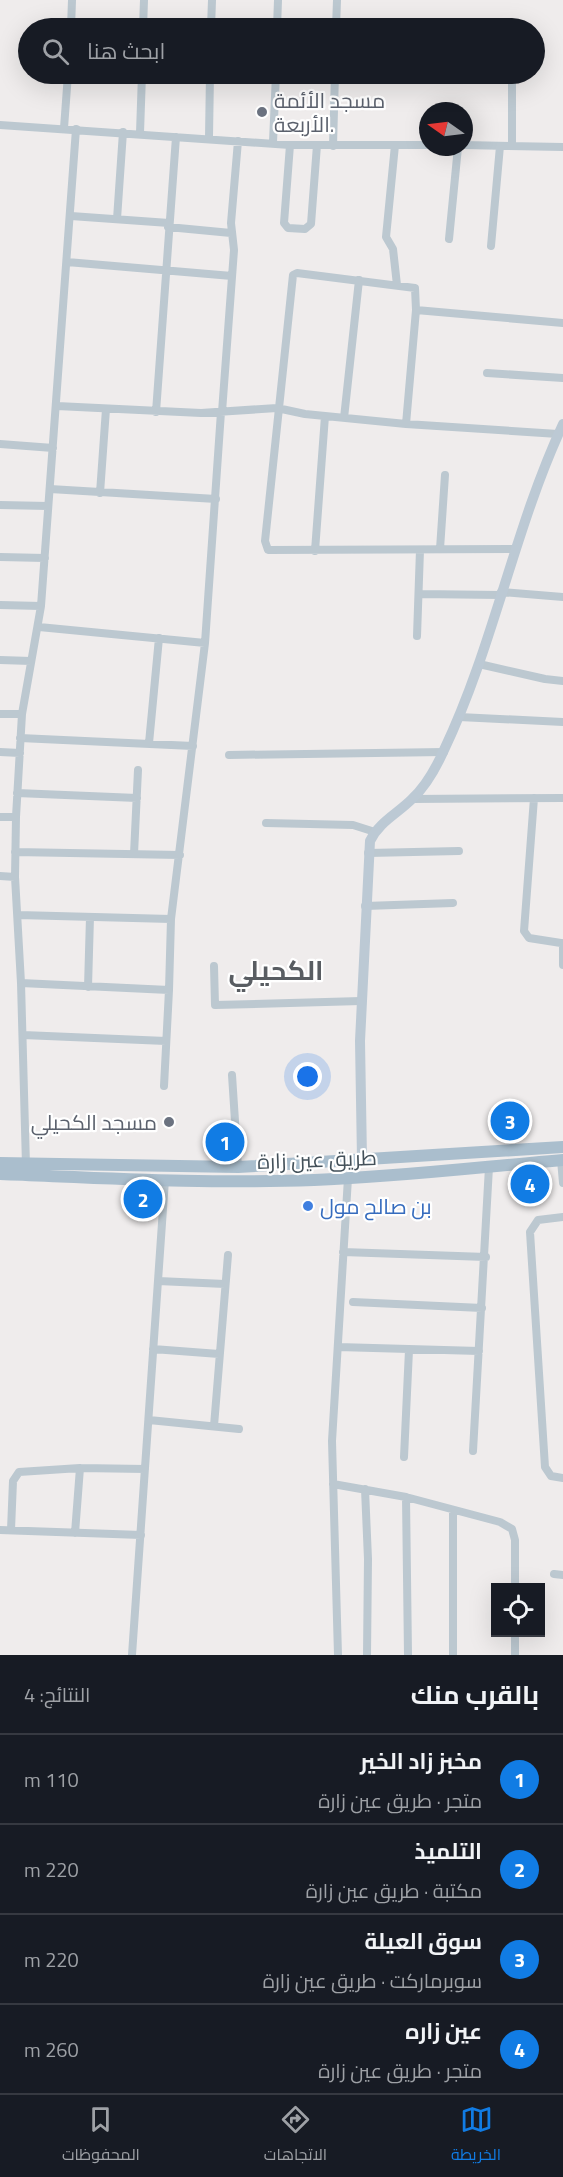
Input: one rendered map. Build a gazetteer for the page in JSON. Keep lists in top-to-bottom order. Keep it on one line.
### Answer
{"streets":{"main road":["طريق عين زارة"]},"districts":["الكحيلي"],"places":["مسجد الأئمة الأربعة.","مسجد الكحيلي","بن صالح مول"],"north":"left","page":{"search":"ابحث هنا","pins":["3","1","4","2"],"heading":["بالقرب منك","النتائج: 4"],"list":[{"mark":"1","name":"مخبز زاد الخير","note":"متجر · طريق عين زارة","value":"110 m"},{"mark":"2","name":"التلميذ","note":"مكتبة · طريق عين زارة","value":"220 m"},{"mark":"3","name":"سوق العيلة","note":"سوبرماركت · طريق عين زارة","value":"220 m"},{"mark":"4","name":"عين زاره","note":"متجر · طريق عين زارة","value":"260 m"}],"nav":["الخريطة","الاتجاهات","المحفوظات"]}}
